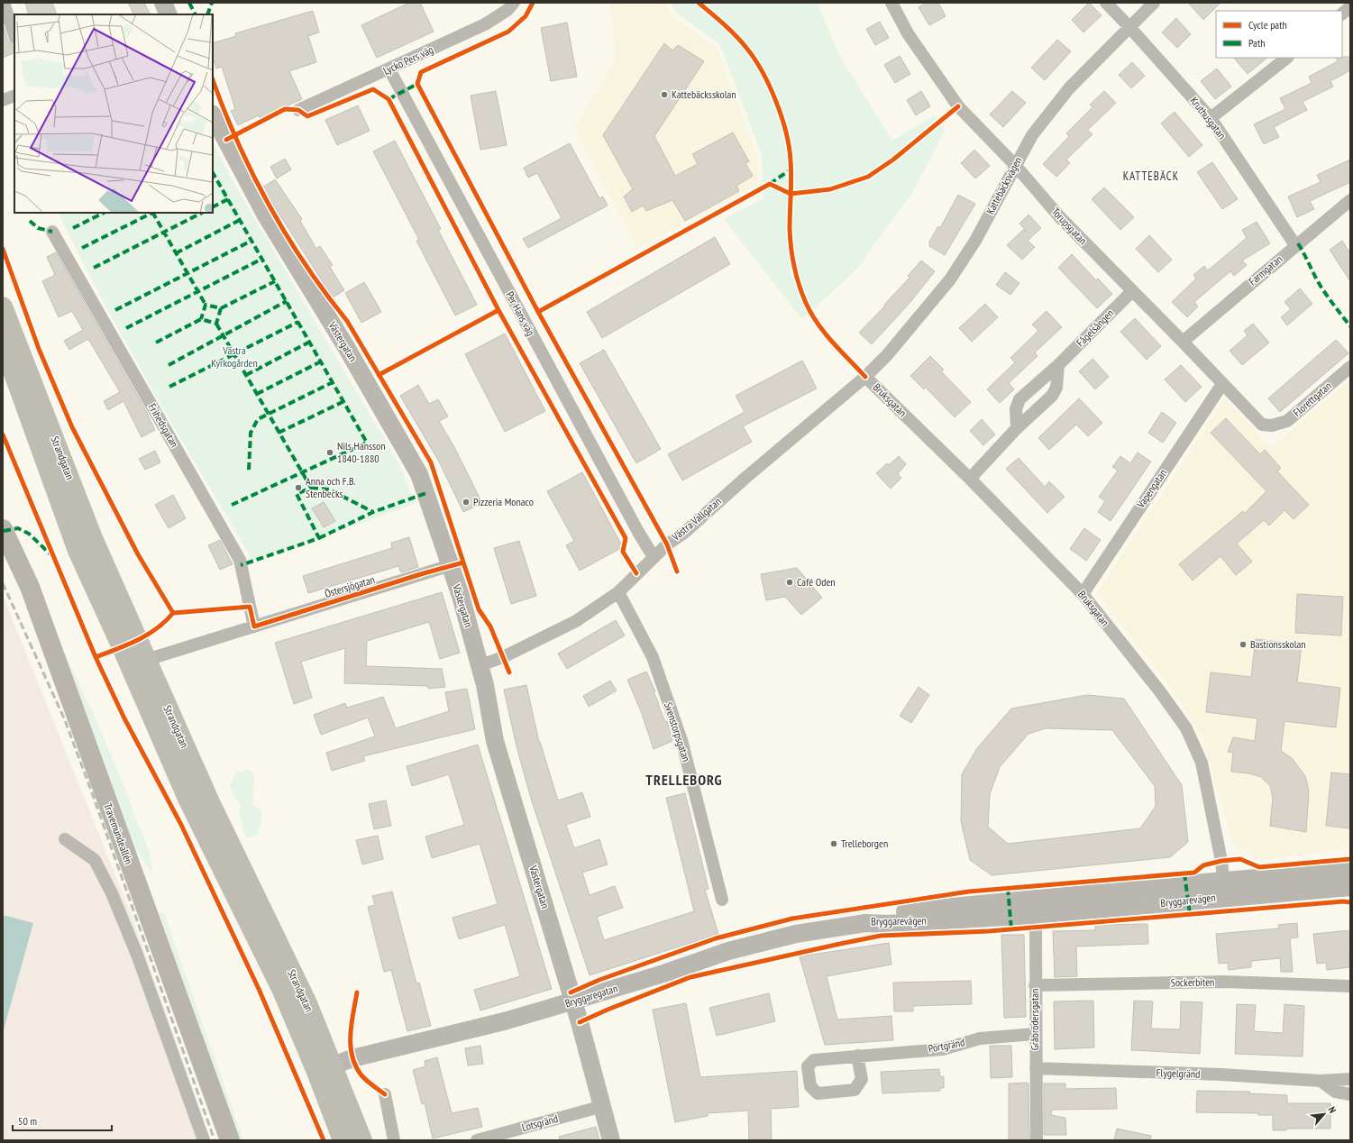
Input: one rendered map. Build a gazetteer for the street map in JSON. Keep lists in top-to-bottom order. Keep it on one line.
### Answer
{"streets":{"highway":["Travemündeallén"],"main road":["Västergatan","Strandgatan","Bryggarevägen","Bryggaregatan"],"street":["Lycko Pers väg","Kruthusgatan","Kattebäcksvägen","Torupsgatan","Farmgatan","Per Hans väg","Fågelsången","Florettgatan","Bruksgatan","Frihedsgatan","Vapengatan","Västra Vallgatan","Östersjögatan","Svenstorpsgatan","Sockerbiten","Gråbrödersgatan","Portgränd","Flygelgränd","Lotsgränd"]},"crossings":[["Lycko Pers väg","Per Hans väg"],["Kruthusgatan","Kattebäcksvägen"],["Kruthusgatan","Farmgatan"],["Kattebäcksvägen","Torupsgatan"],["Kattebäcksvägen","Bruksgatan"],["Kattebäcksvägen","Västra Vallgatan"],["Torupsgatan","Farmgatan"],["Torupsgatan","Fågelsången"],["Torupsgatan","Florettgatan"],["Torupsgatan","Vapengatan"],["Per Hans väg","Västra Vallgatan"],["Västergatan","Västra Vallgatan"],["Västergatan","Östersjögatan"],["Västergatan","Bryggaregatan"],["Västergatan","Lotsgränd"],["Bruksgatan","Vapengatan"],["Bruksgatan","Västra Vallgatan"],["Bruksgatan","Bryggarevägen"],["Frihedsgatan","Östersjögatan"],["Strandgatan","Östersjögatan"],["Strandgatan","Bryggaregatan"],["Västra Vallgatan","Svenstorpsgatan"],["Bryggarevägen","Bryggaregatan"],["Bryggarevägen","Gråbrödersgatan"],["Sockerbiten","Gråbrödersgatan"],["Gråbrödersgatan","Portgränd"],["Gråbrödersgatan","Flygelgränd"]],"districts":["KATTEBÄCK","TRELLEBORG"],"parks":["Västra Kyrkogården"],"places":["Kattebäcksskolan","Nils Hansson 1840-1880","Anna och F.B. Stenbecks","Pizzeria Monaco","Café Oden","Bastionsskolan","Trelleborgen"],"legend":["Cycle path","Path"],"scale_bar":"50 m","north":"top right"}
